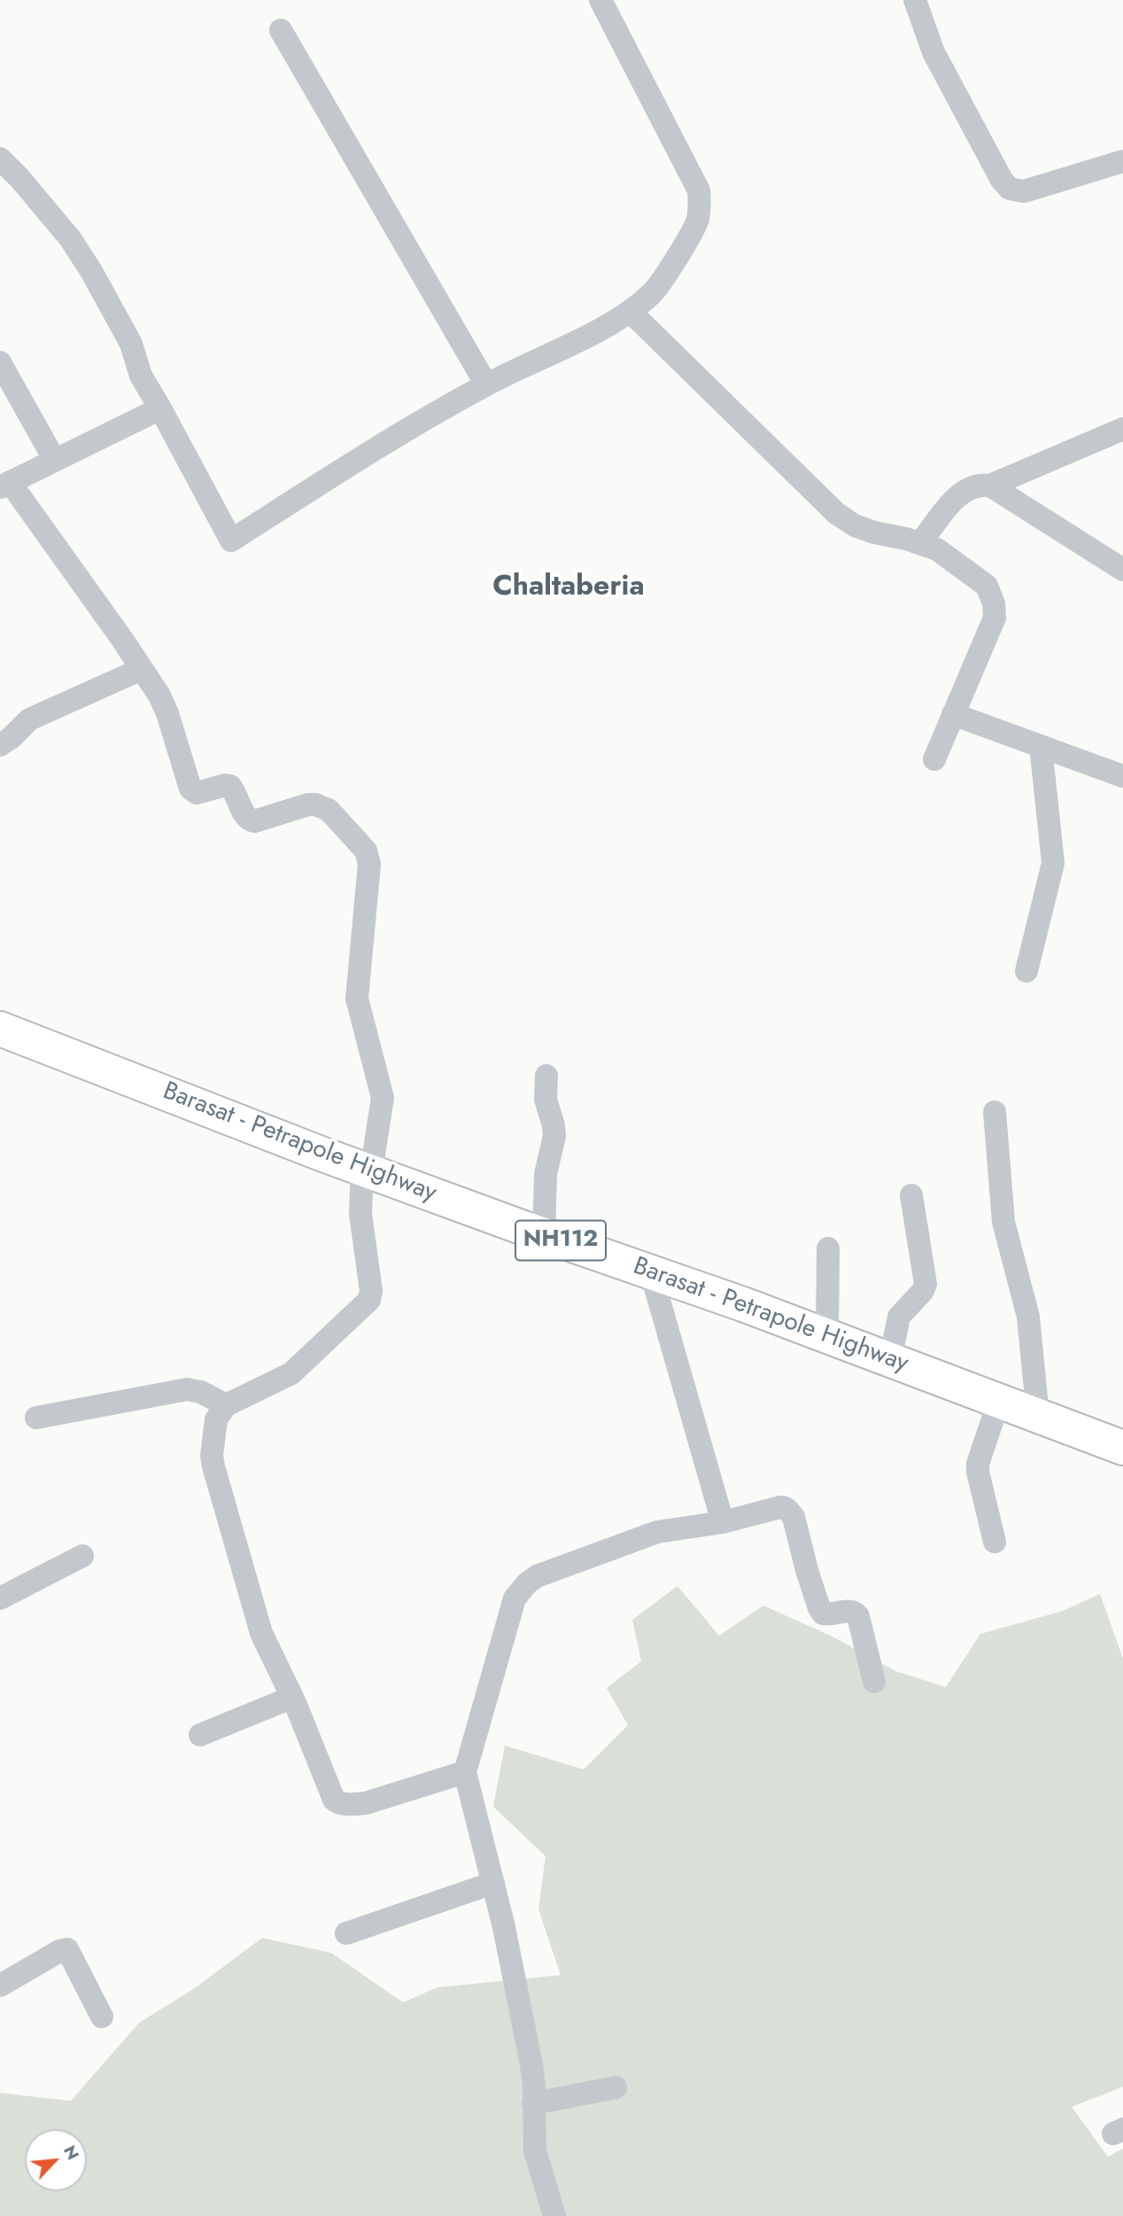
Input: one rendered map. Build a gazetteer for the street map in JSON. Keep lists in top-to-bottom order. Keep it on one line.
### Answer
{"streets":{"highway":["Barasat - Petrapole Highway","NH112"]},"districts":["Chaltaberia"],"north":"top right"}
